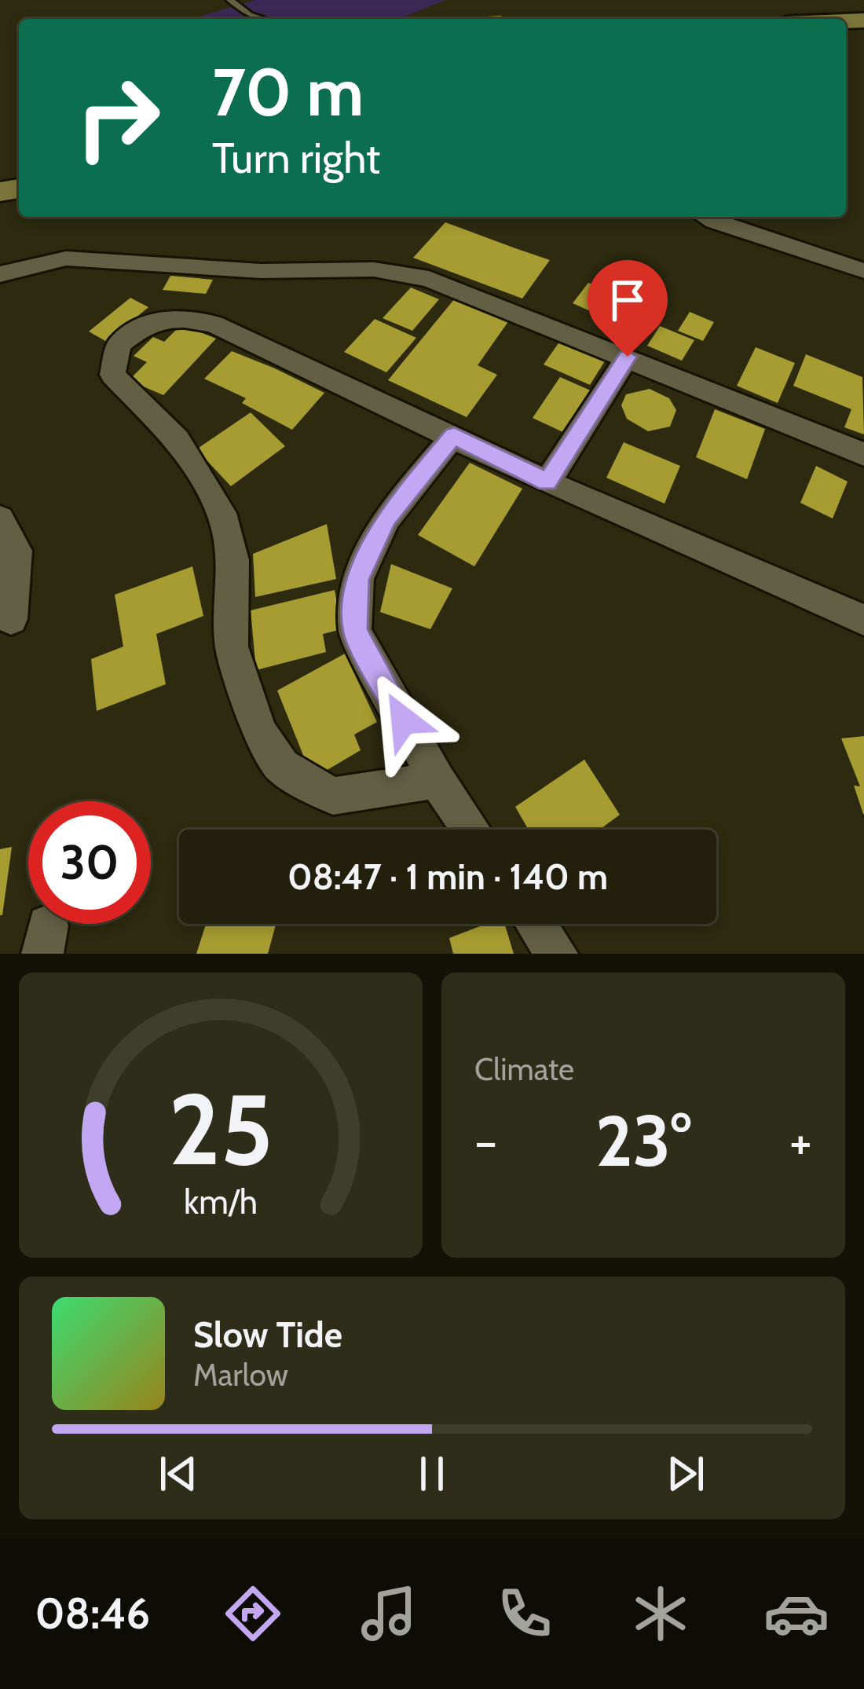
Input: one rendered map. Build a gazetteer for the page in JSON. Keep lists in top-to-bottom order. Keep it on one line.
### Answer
{"page":{"turn":["70 m","Turn right"],"limit":"30","trip":"08:47 · 1 min · 140 m","tile":"Climate","heat":["−","23°","+"],"song":["Slow Tide","Marlow"],"tabs":"08:46","gauge":["25","km/h"]}}
